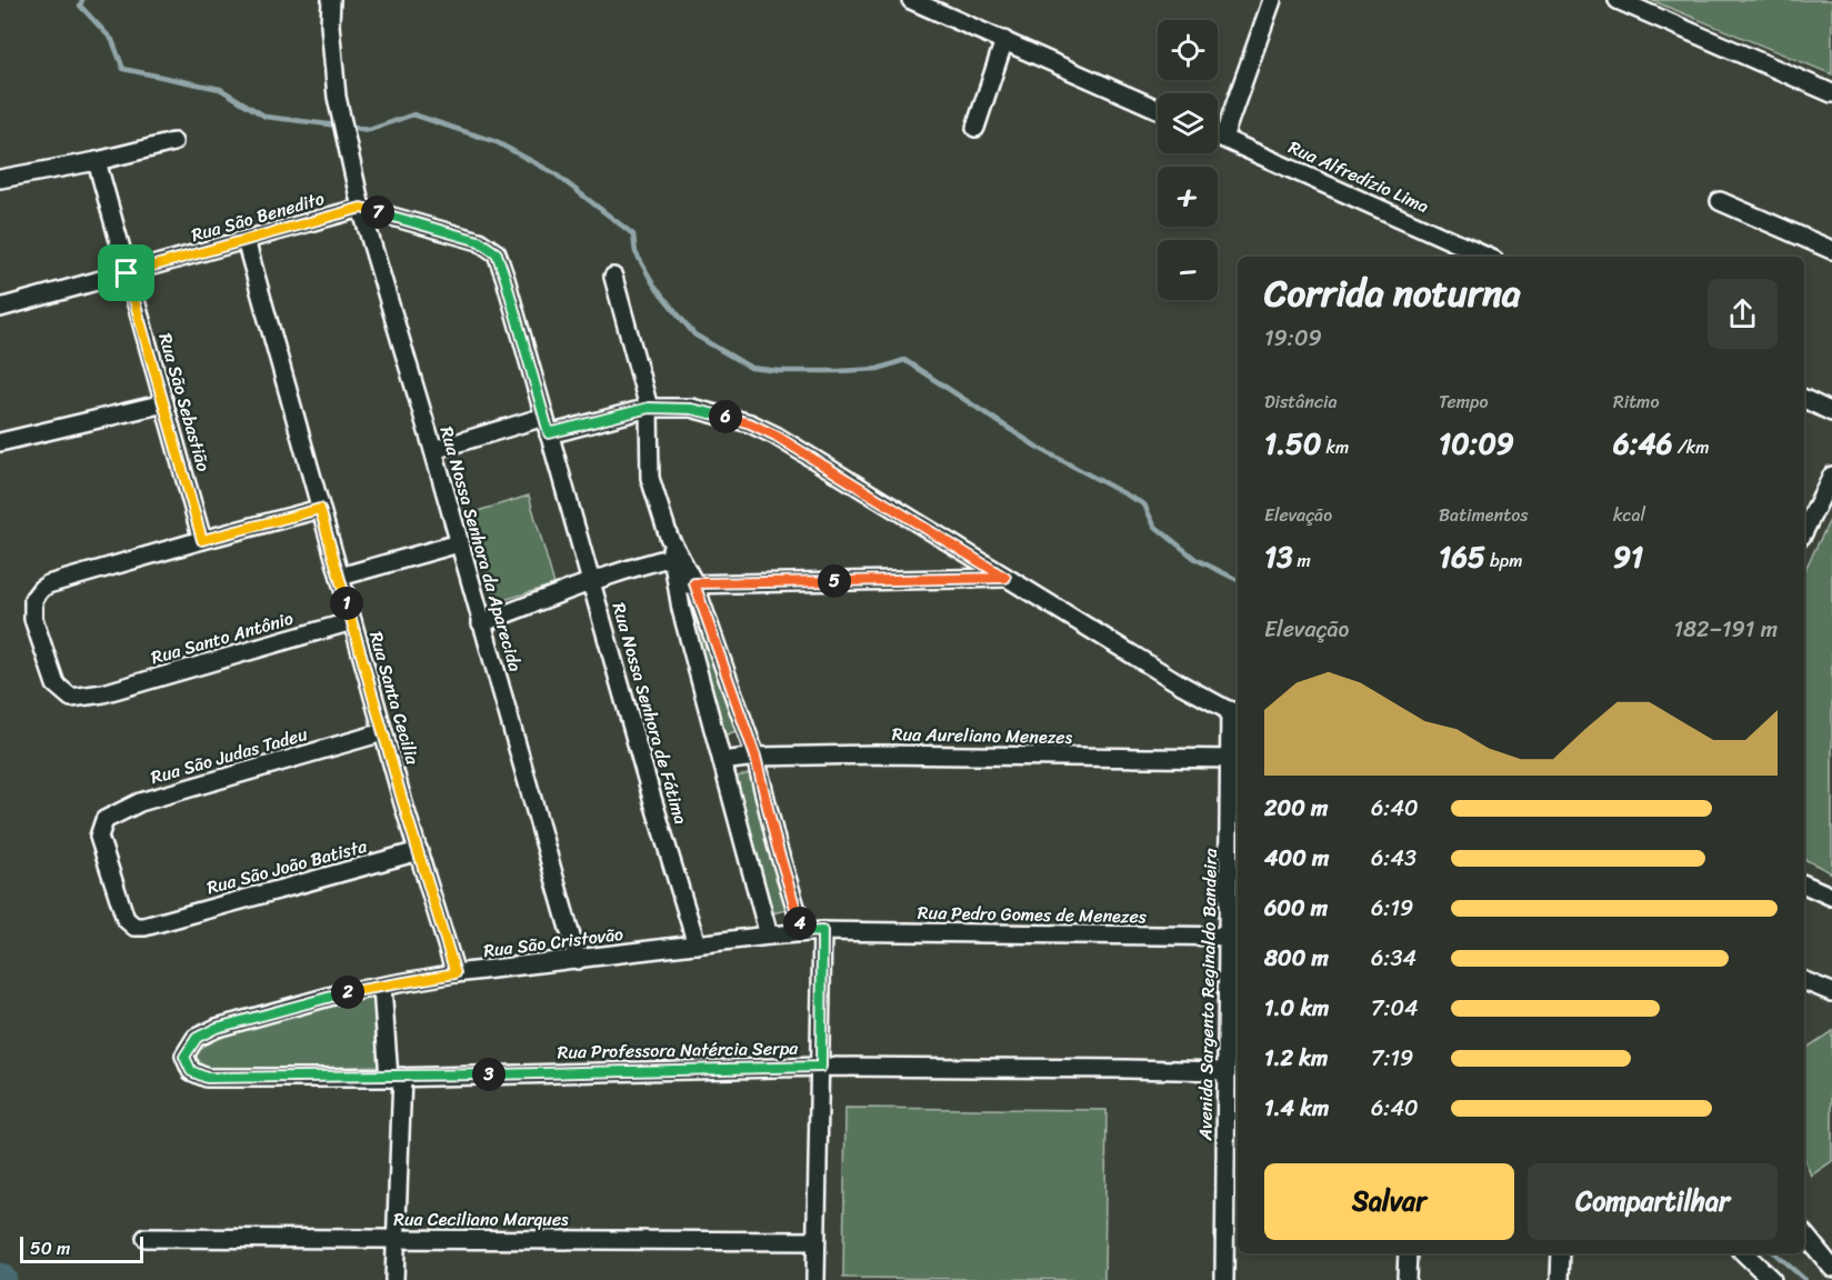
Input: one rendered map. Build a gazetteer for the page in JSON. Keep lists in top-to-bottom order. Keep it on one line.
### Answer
{"streets":{"street":["Rua Alfredízio Lima","Rua São Benedito","Rua São Sebastião","Rua Nossa Senhora da Aparecida","Rua Santo Antônio","Rua Santa Cecilia","Rua Nossa Senhora de Fátima","Rua Aureliano Menezes","Rua São Judas Tadeu","Rua São João Batista","Rua Pedro Gomes de Menezes","Rua São Cristovão","Avenida Sargento Reginaldo Bandeira","Rua Professora Natércia Serpa","Rua Ceciliano Marques"]},"crossings":[["Rua São Benedito","Rua São Sebastião"],["Rua São Benedito","Rua Nossa Senhora da Aparecida"],["Rua São Benedito","Rua Santa Cecilia"],["Rua São Benedito","Rua Nossa Senhora de Fátima"],["Rua São Sebastião","Rua Santo Antônio"],["Rua Nossa Senhora da Aparecida","Rua Nossa Senhora de Fátima"],["Rua Nossa Senhora da Aparecida","Rua São Cristovão"],["Rua Santo Antônio","Rua Santa Cecilia"],["Rua Santa Cecilia","Rua São Judas Tadeu"],["Rua Santa Cecilia","Rua São João Batista"],["Rua Santa Cecilia","Rua São Cristovão"],["Rua Nossa Senhora de Fátima","Rua São Cristovão"],["Rua Aureliano Menezes","Avenida Sargento Reginaldo Bandeira"],["Rua São Judas Tadeu","Rua São João Batista"],["Rua Pedro Gomes de Menezes","Rua São Cristovão"],["Rua Pedro Gomes de Menezes","Avenida Sargento Reginaldo Bandeira"],["Rua São Cristovão","Rua Professora Natércia Serpa"],["Avenida Sargento Reginaldo Bandeira","Rua Professora Natércia Serpa"]],"scale_bar":"50 m","page":{"map_buttons":["+","−"],"pins":["7","6","5","1","4","2","3"],"heading":["Corrida noturna","19:09"],"stats":[["Distância","1.50 km"],["Tempo","10:09"],["Ritmo","6:46 /km"],["Elevação","13 m"],["Batimentos","165 bpm"],["kcal","91"]],"chart":["Elevação","182–191 m"],"list":[{"name":"200 m","note":"6:40"},{"name":"400 m","note":"6:43"},{"name":"600 m","note":"6:19"},{"name":"800 m","note":"6:34"},{"name":"1.0 km","note":"7:04"},{"name":"1.2 km","note":"7:19"},{"name":"1.4 km","note":"6:40"}],"buttons":["Salvar","Compartilhar"],"scale":"50 m"}}
